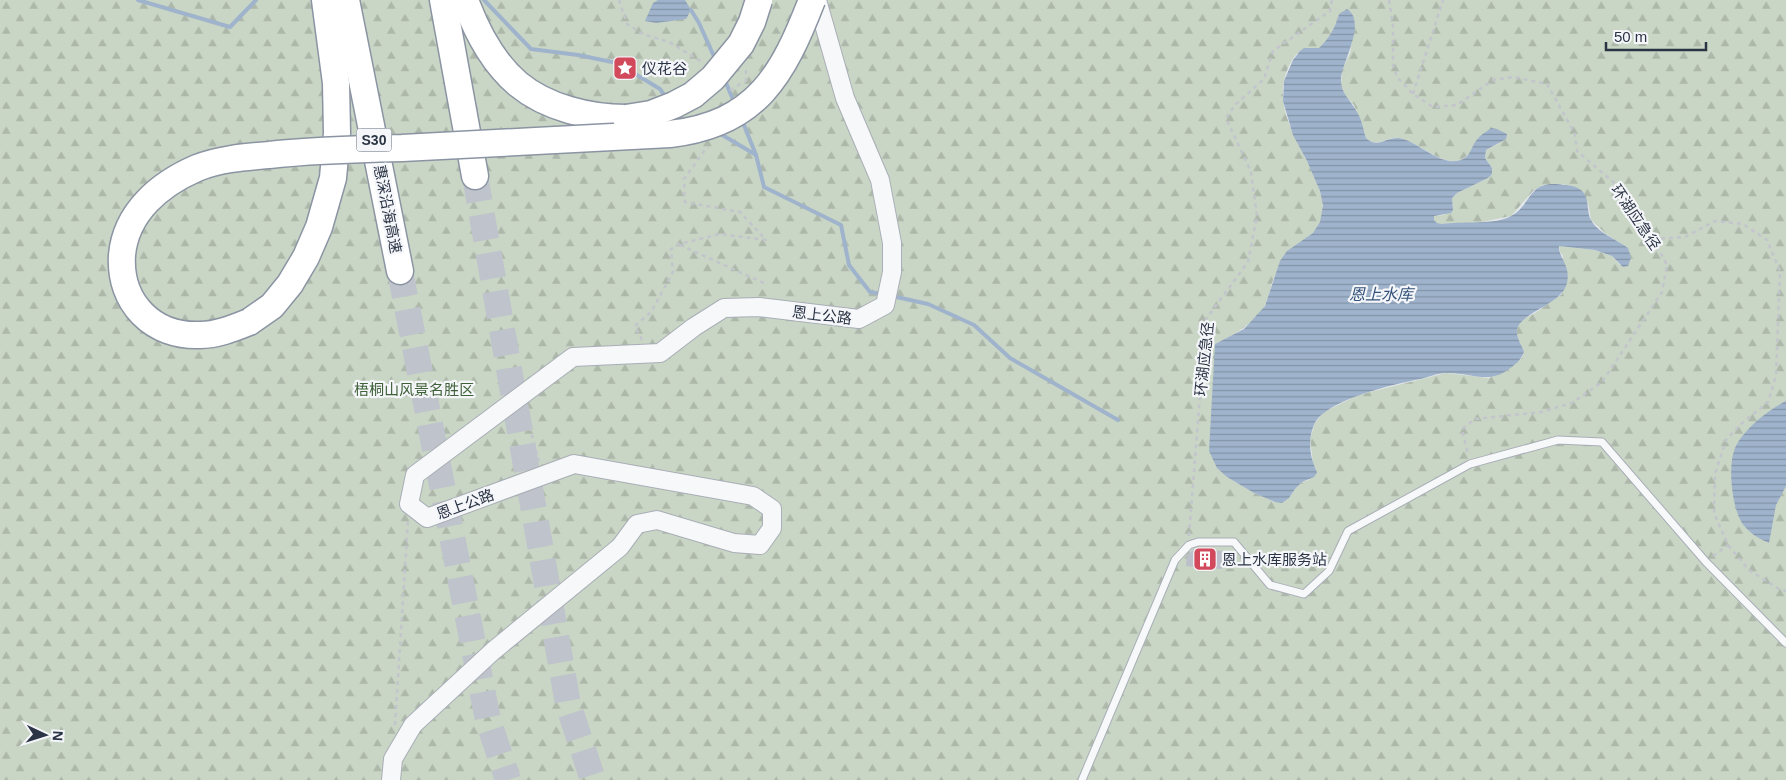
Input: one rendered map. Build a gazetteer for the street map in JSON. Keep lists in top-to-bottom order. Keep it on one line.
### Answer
{"streets":{"highway":["S30","惠深沿海高速"],"street":["恩上公路"],"path":["环湖应急径"]},"water":["恩上水库"],"parks":["梧桐山风景名胜区"],"places":{"place":["仪花谷"],"building":["恩上水库服务站"]},"scale_bar":"50 m","north":"right"}
